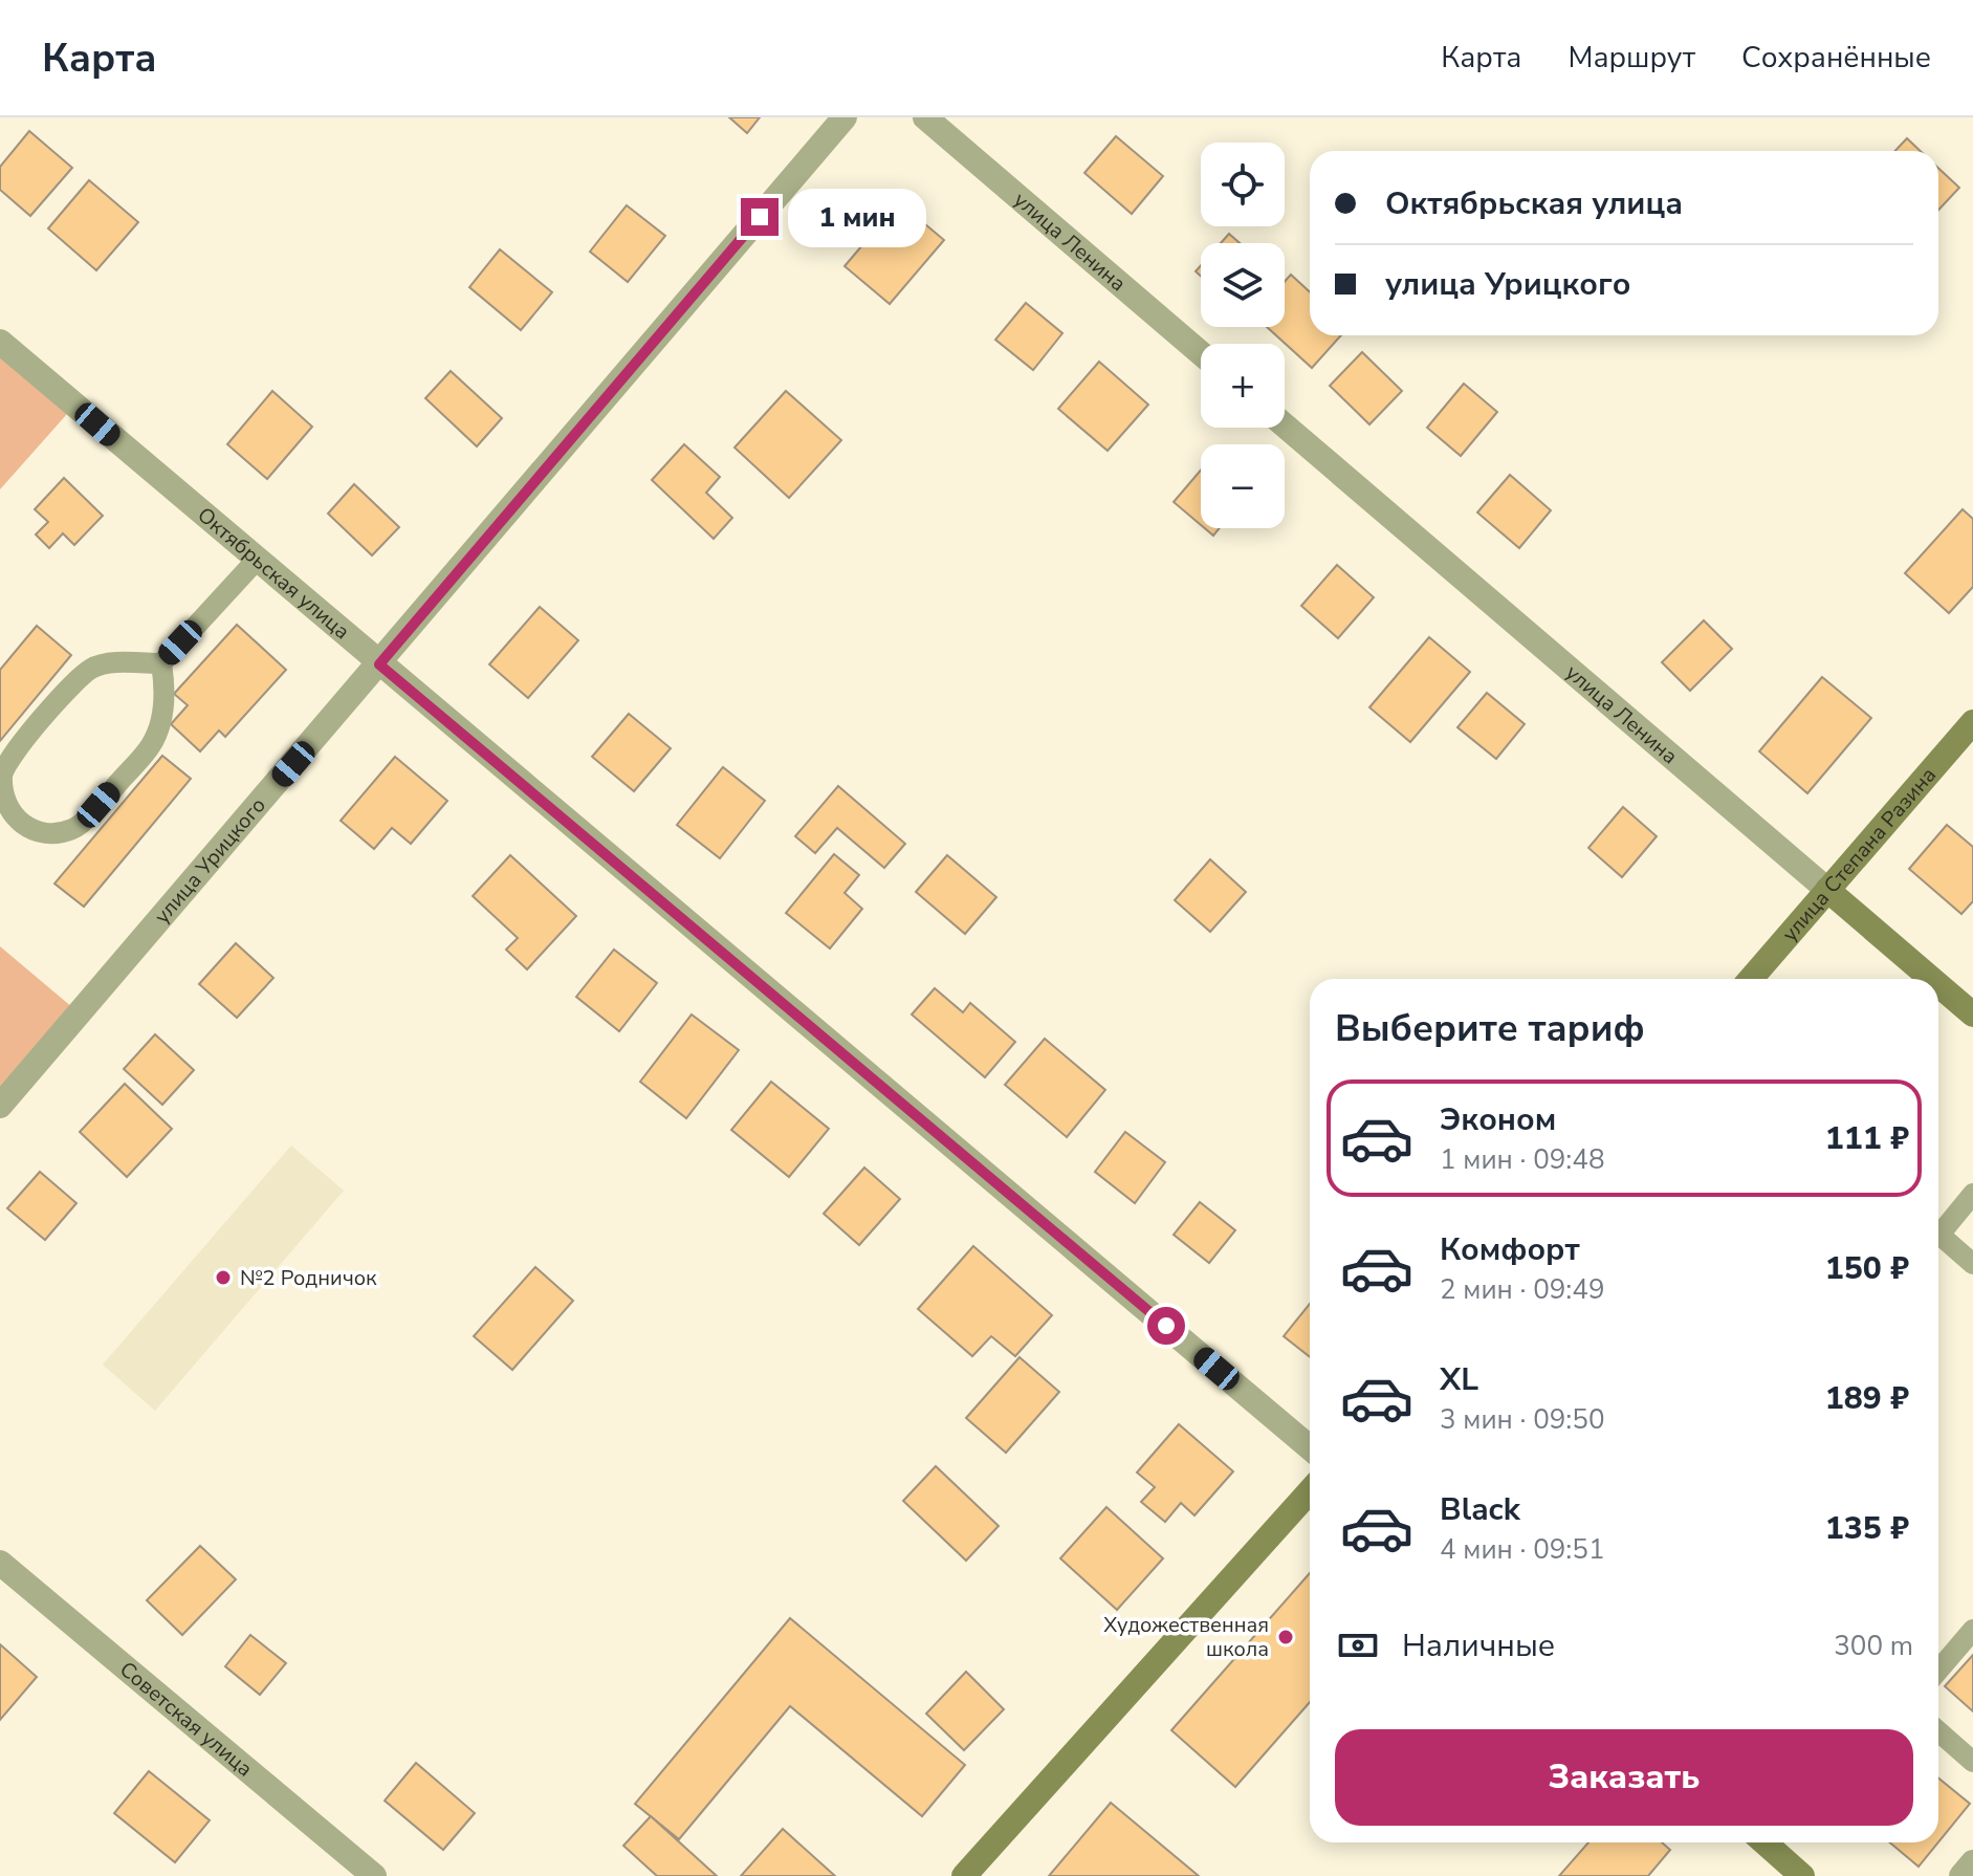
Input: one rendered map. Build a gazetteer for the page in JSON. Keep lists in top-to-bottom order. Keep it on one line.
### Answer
{"streets":{"main road":["улица Ленина","улица Степана Разина"],"street":["Октябрьская улица","улица Урицкого","Советская улица"]},"crossings":[["улица Ленина","улица Степана Разина"],["Октябрьская улица","улица Урицкого"]],"places":["№2 Родничок","Художественная школа"],"page":{"header":"Карта","nav":["Карта","Маршрут","Сохранённые"],"map_buttons":["+","−"],"banner":["Октябрьская улица","улица Урицкого"],"bubble":"1 мин","heading":"Выберите тариф","list":[{"name":"Эконом","note":"1 мин · 09:48","value":"111 ₽"},{"name":"Комфорт","note":"2 мин · 09:49","value":"150 ₽"},{"name":"XL","note":"3 мин · 09:50","value":"189 ₽"},{"name":"Black","note":"4 мин · 09:51","value":"135 ₽"}],"pay":["Наличные","300 m"],"buttons":"Заказать"}}
